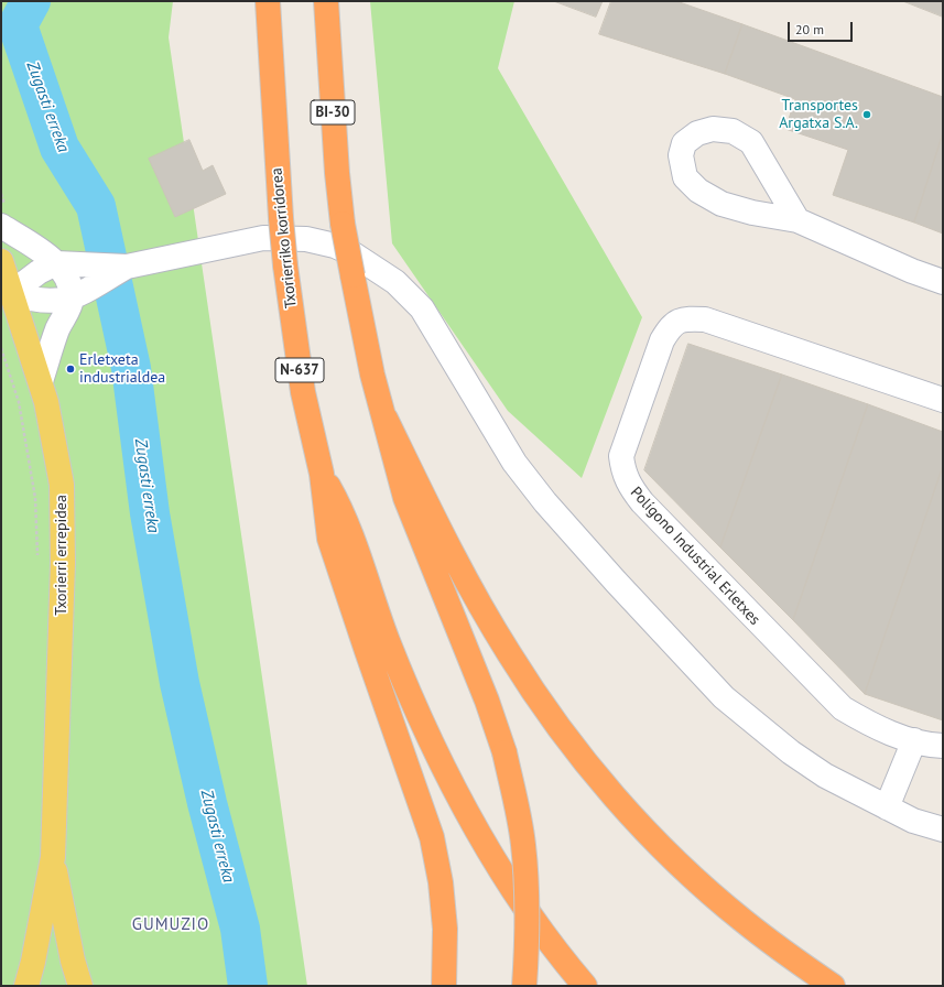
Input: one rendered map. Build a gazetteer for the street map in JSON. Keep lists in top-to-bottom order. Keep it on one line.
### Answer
{"streets":{"highway":["BI-30","Txorierriko korridorea","N-637"],"main road":["Txorierri errepidea"],"street":["Polígono Industrial Erletxes"]},"districts":["GUMUZIO"],"water":["Zugasti erreka"],"places":["Transportes Argatxa S.A.","Erletxeta industrialdea"],"scale_bar":"20 m"}
